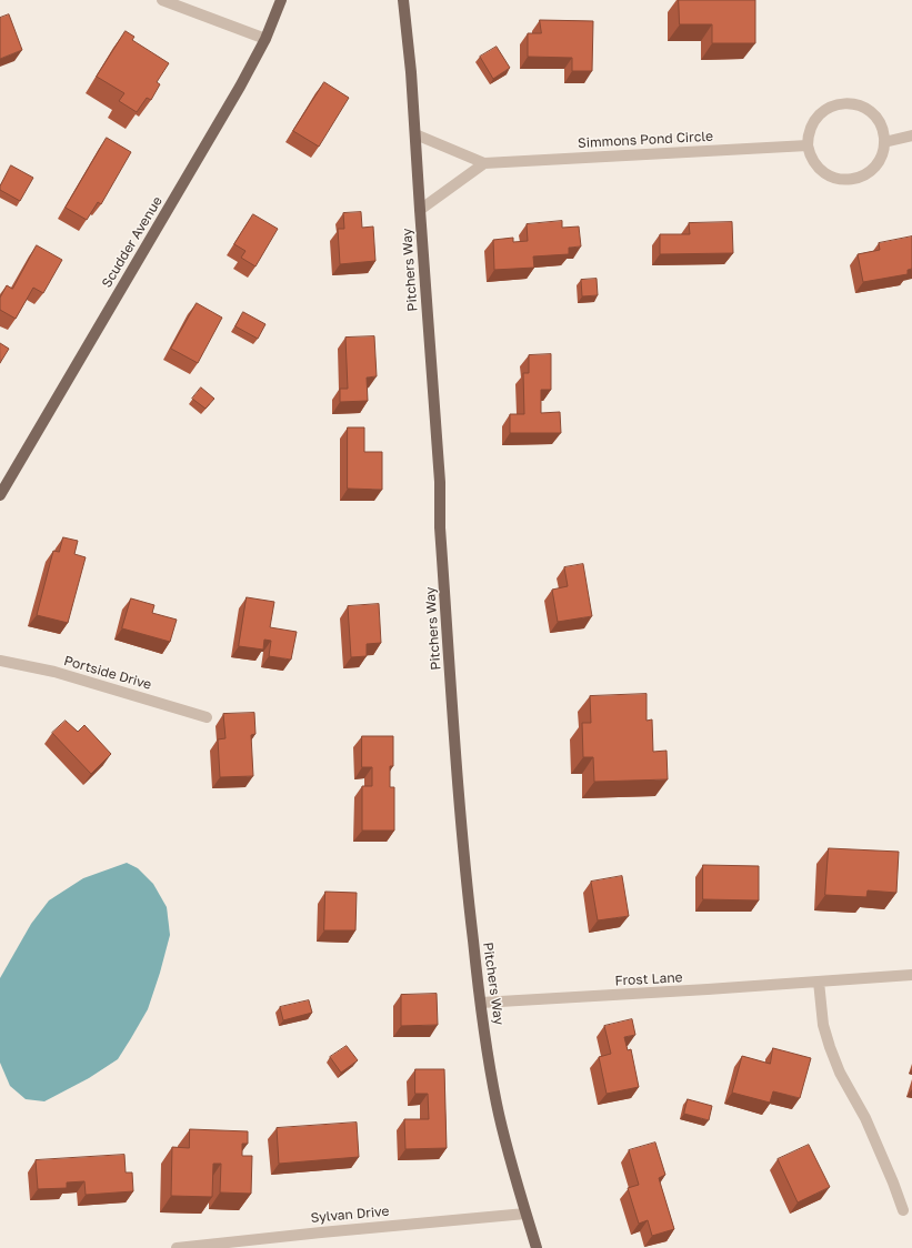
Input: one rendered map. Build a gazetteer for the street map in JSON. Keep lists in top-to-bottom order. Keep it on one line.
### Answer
{"streets":{"main road":["Scudder Avenue","Pitchers Way"],"street":["Simmons Pond Circle","Portside Drive","Frost Lane","Sylvan Drive"]},"crossings":[["Simmons Pond Circle","Pitchers Way"],["Pitchers Way","Frost Lane"],["Pitchers Way","Sylvan Drive"]]}
